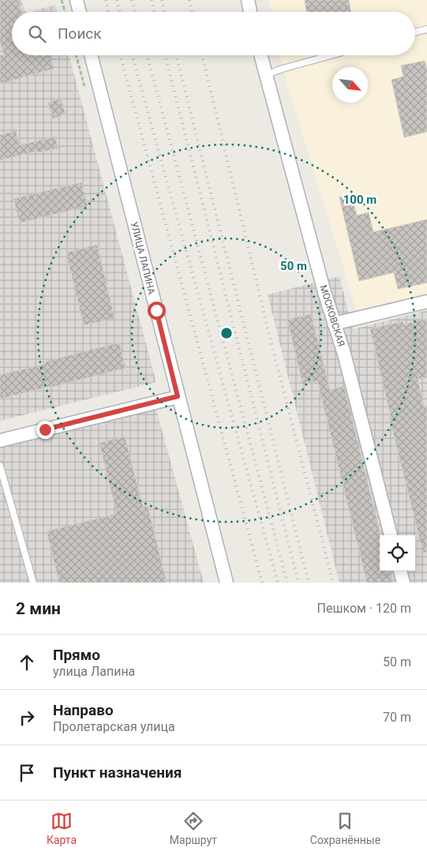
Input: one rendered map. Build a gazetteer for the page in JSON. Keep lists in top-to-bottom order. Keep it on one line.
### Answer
{"streets":{"street":["УЛИЦА ЛАПИНА","МОСКОВСКАЯ"]},"north":"bottom right","page":{"search":"Поиск","heading":["2 мин","Пешком · 120 m"],"list":[["Прямо","улица Лапина","50 m"],["Направо","Пролетарская улица","70 m"],"Пункт назначения"],"nav":["Карта","Маршрут","Сохранённые"]},"rings":["100 m","50 m"]}
